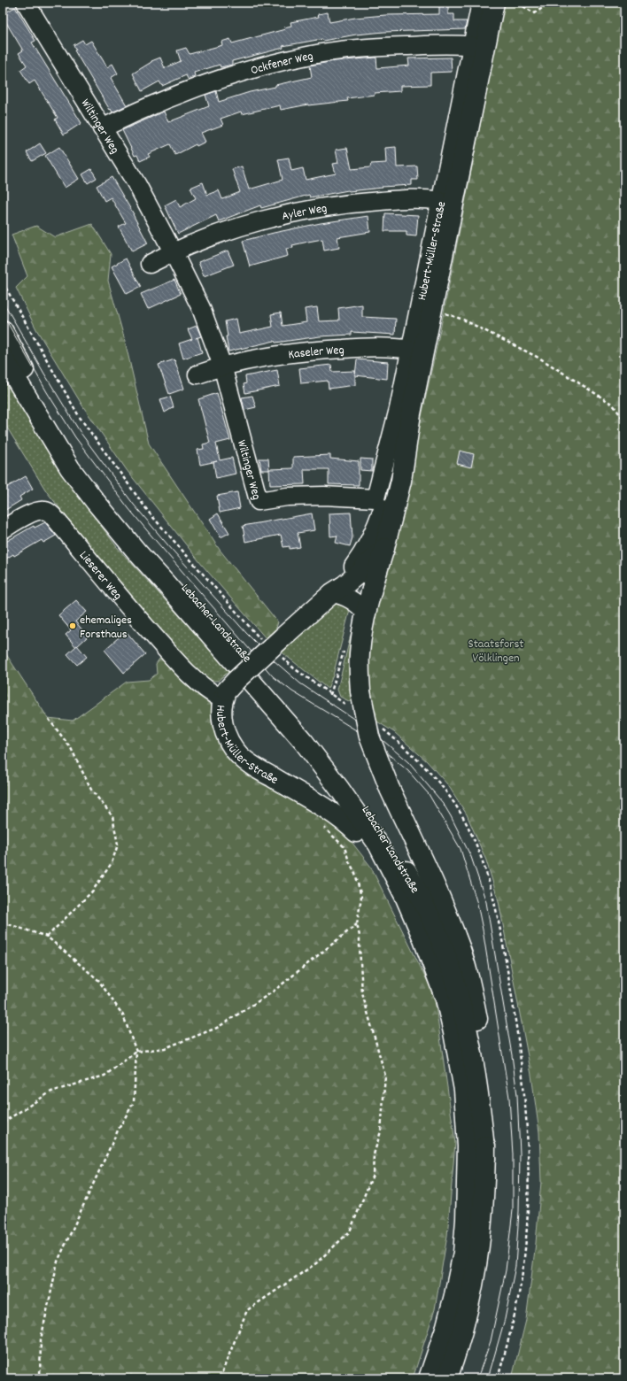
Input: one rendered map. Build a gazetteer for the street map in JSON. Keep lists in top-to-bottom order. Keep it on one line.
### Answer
{"streets":{"main road":["Hubert-Müller-Straße","Lebacher Landstraße"],"street":["Ockfener Weg","Wiltinger Weg","Ayler Weg","Kaseler Weg","Lieserer Weg"]},"crossings":[["Ockfener Weg","Wiltinger Weg"],["Ockfener Weg","Hubert-Müller-Straße"],["Wiltinger Weg","Ayler Weg"],["Wiltinger Weg","Hubert-Müller-Straße"],["Wiltinger Weg","Kaseler Weg"],["Ayler Weg","Hubert-Müller-Straße"],["Hubert-Müller-Straße","Kaseler Weg"],["Hubert-Müller-Straße","Lieserer Weg"],["Hubert-Müller-Straße","Lebacher Landstraße"]],"parks":["Staatsforst Völklingen"],"places":["ehemaliges Forsthaus"]}
